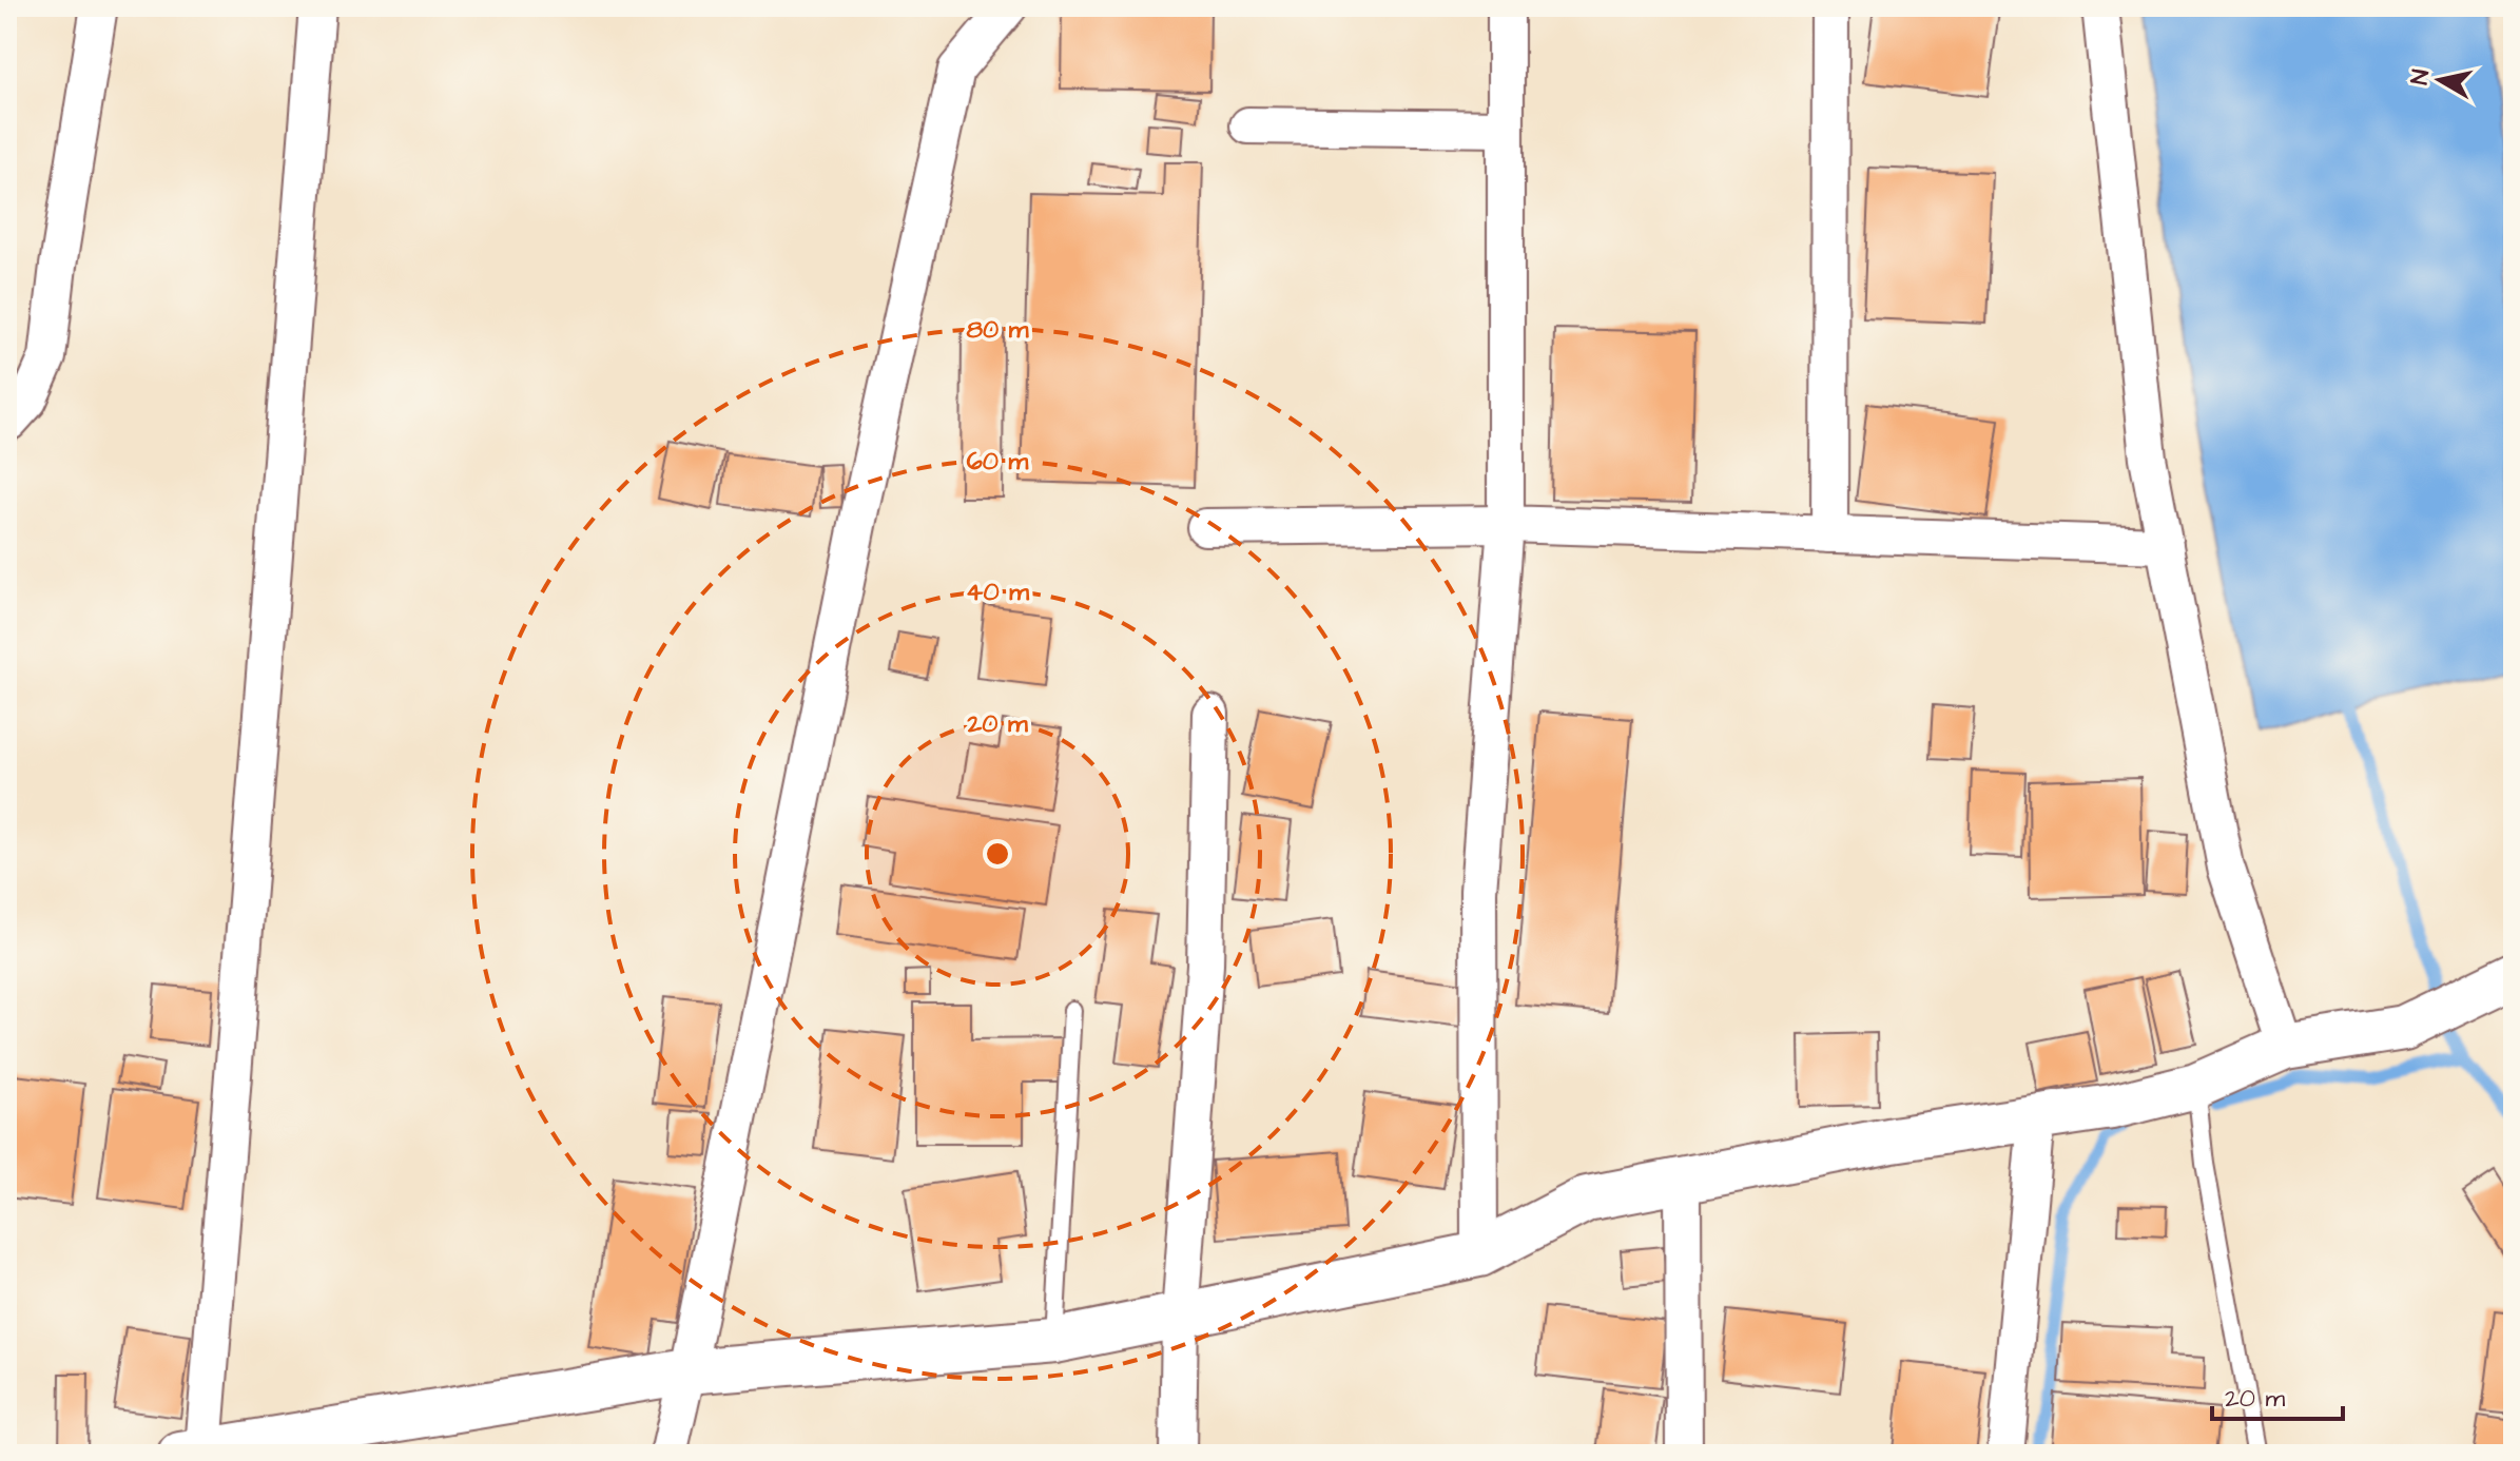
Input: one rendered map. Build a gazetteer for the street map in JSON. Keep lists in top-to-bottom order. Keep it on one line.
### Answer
{"scale_bar":"20 m","north":"left","rings":["80 m","60 m","40 m","20 m"]}
